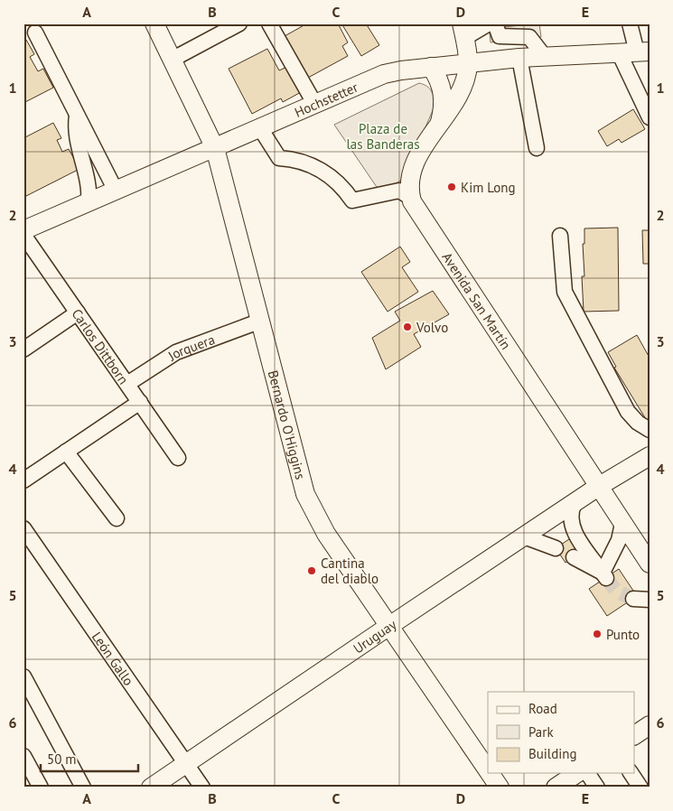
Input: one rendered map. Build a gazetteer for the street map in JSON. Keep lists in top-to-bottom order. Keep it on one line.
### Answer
{"streets":{"main road":["Hochstetter","Avenida San Martín","Bernardo O'Higgins","Uruguay"],"street":["Carlos Dittborn","Jorquera","León Gallo"]},"crossings":[["Hochstetter","Bernardo O'Higgins"],["Avenida San Martín","Uruguay"],["Carlos Dittborn","Jorquera"],["Jorquera","Bernardo O'Higgins"],["Bernardo O'Higgins","Uruguay"],["Uruguay","León Gallo"]],"parks":["Plaza de las Banderas"],"places":["Kim Long","Volvo","Cantina del diablo","Punto"],"legend":["Road","Park","Building"],"scale_bar":"50 m","grid":{"columns":["A","B","C","D","E"],"rows":["1","2","3","4","5","6"]}}
